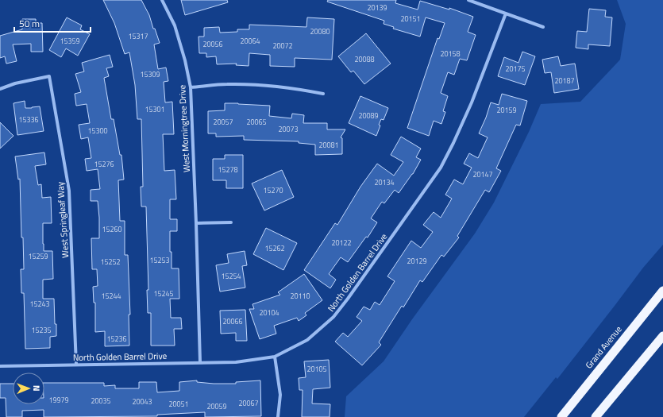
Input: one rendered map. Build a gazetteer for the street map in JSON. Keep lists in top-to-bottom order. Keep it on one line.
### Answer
{"streets":{"highway":["Grand Avenue"],"street":["West Morningtree Drive","West Springleaf Way","North Golden Barrel Drive"]},"crossings":[["West Morningtree Drive","North Golden Barrel Drive"],["West Springleaf Way","North Golden Barrel Drive"]],"house_numbers":["20139","20151","20080","15317","15359","20064","20056","20072","20158","20088","20175","15309","20187","15301","20159","20089","15336","20057","20065","20073","15300","20081","15276","15278","20147","20134","15270","15260","20122","15262","15259","15253","20129","15252","15254","15245","15244","20110","15243","20104","20066","15235","15236","20105","19979","20035","20043","20067","20051","20059"],"scale_bar":"50 m","north":"right"}
